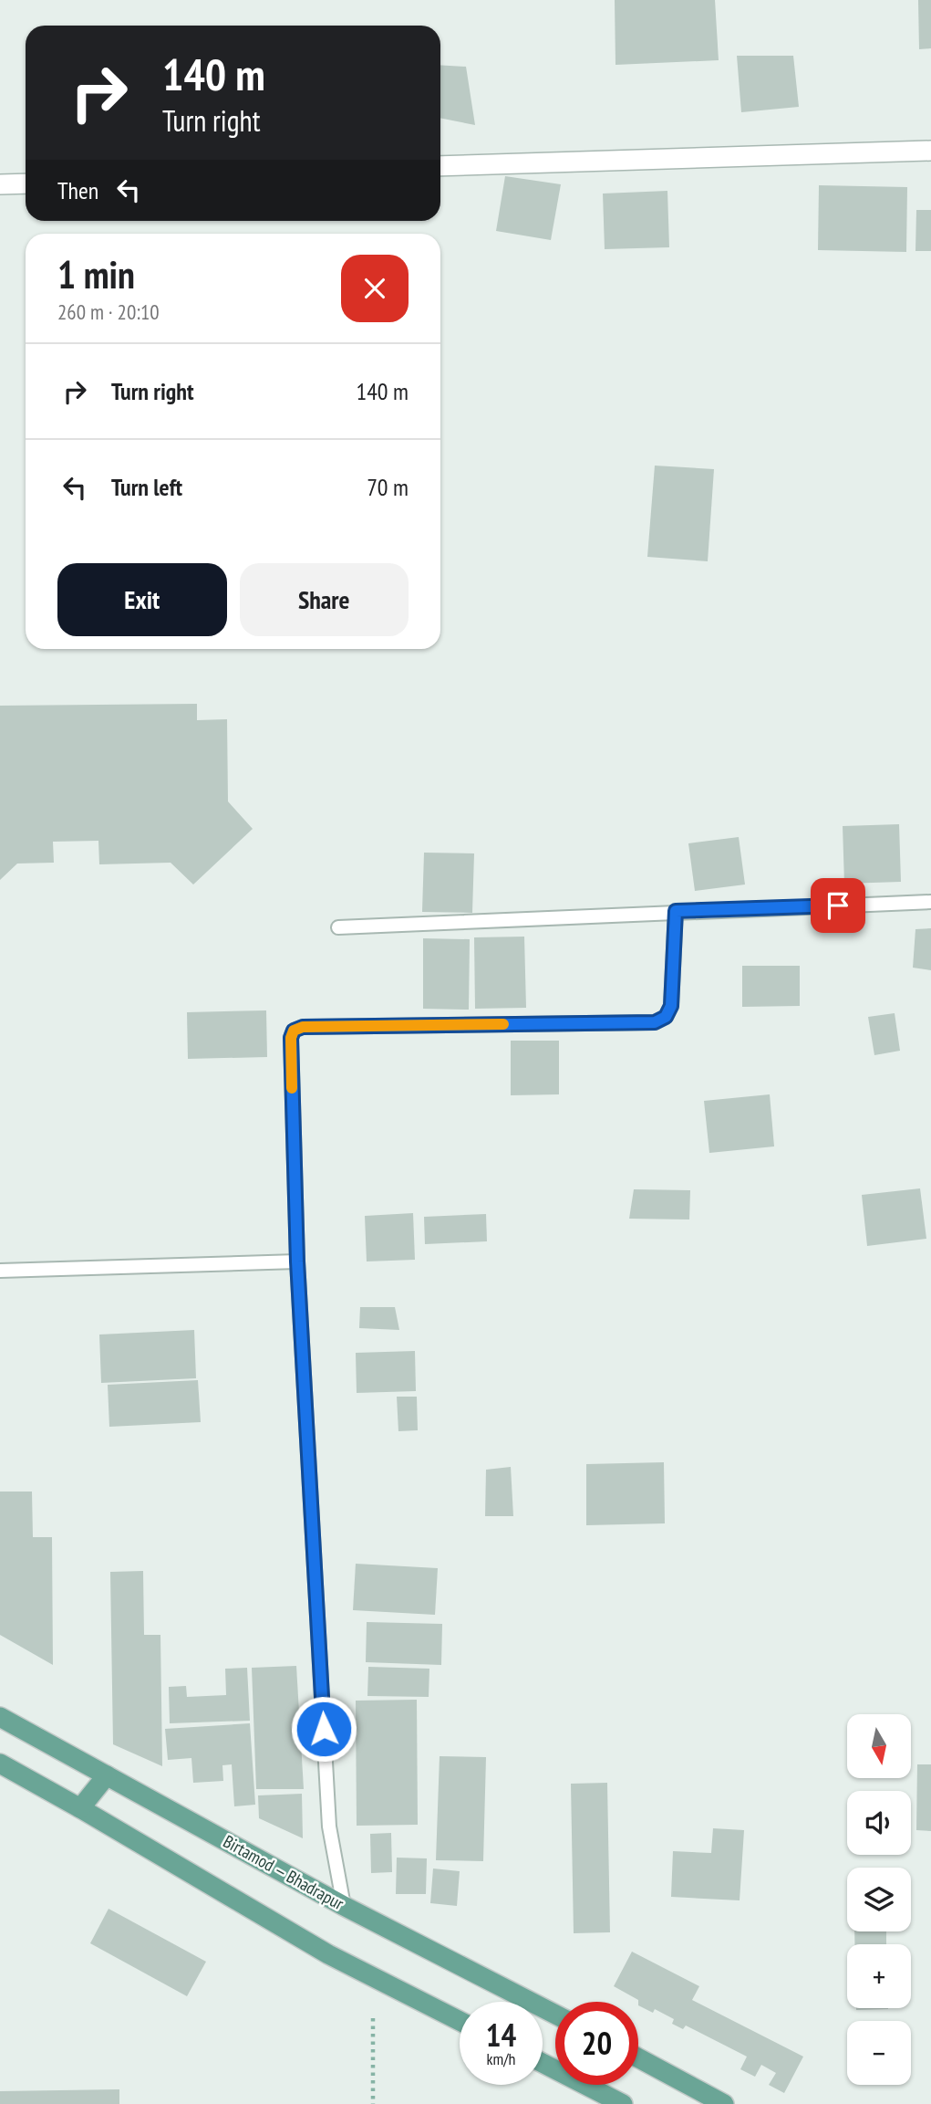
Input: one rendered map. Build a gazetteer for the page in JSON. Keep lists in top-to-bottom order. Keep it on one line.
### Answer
{"streets":{"main road":["Birtamod — Bhadrapur"]},"north":"bottom","page":{"turn":["140 m","Turn right"],"then":"Then","heading":["1 min","260 m · 20:10"],"list":[{"name":"Turn right","value":"140 m"},{"name":"Turn left","value":"70 m"}],"buttons":["Exit","Share"],"map_buttons":["+","−"],"speed":"14 km/h","limit":"20"}}
